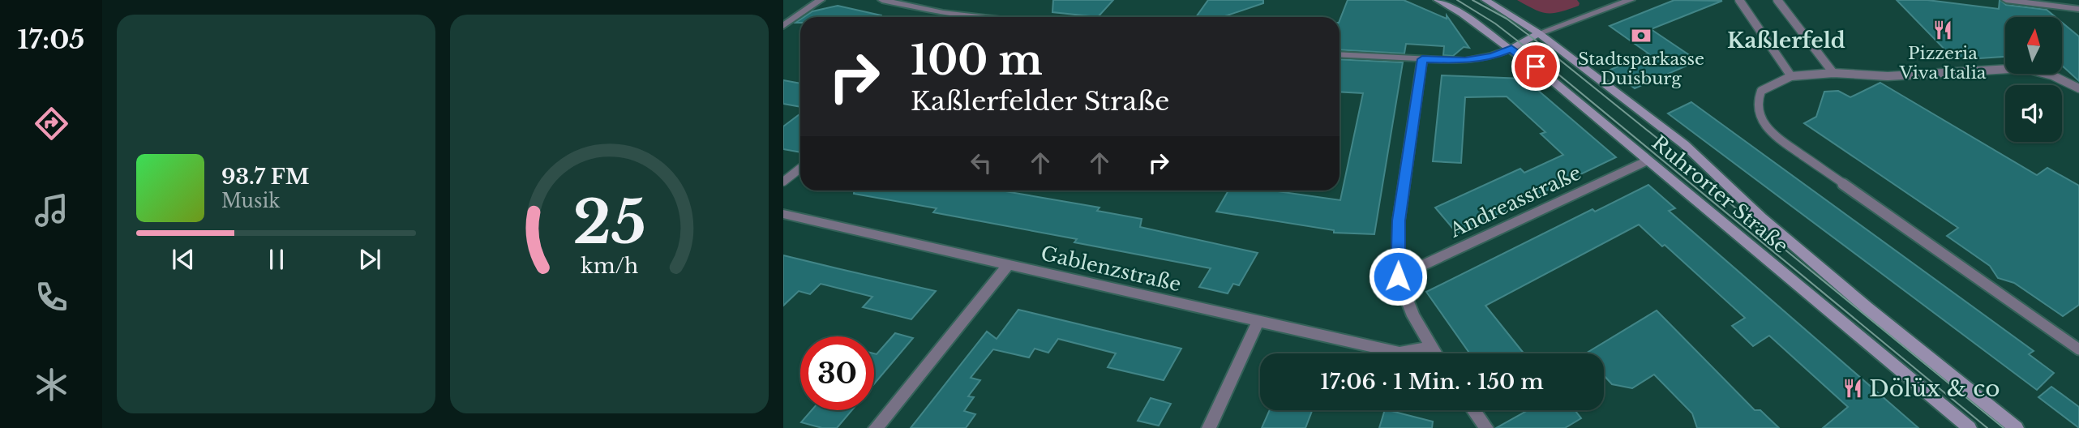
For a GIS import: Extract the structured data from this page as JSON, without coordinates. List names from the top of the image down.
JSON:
{
  "streets": {
    "main road": ["Ruhrorter Straße"],
    "street": ["Andreasstraße", "Gablenzstraße"]
  },
  "crossings": [
    ["Ruhrorter Straße", "Andreasstraße"]
  ],
  "districts": ["Kaßlerfeld"],
  "places": {
    "restaurant": ["Pizzeria Viva Italia", "Dölüx & co"],
    "bank": ["Stadtsparkasse Duisburg"]
  },
  "north": "top",
  "page": {
    "tabs": "17:05",
    "turn": ["100 m", "Kaßlerfelder Straße"],
    "song": ["93.7 FM", "Musik"],
    "limit": "30",
    "trip": "17:06 · 1 Min. · 150 m",
    "gauge": ["25", "km/h"]
  }
}
